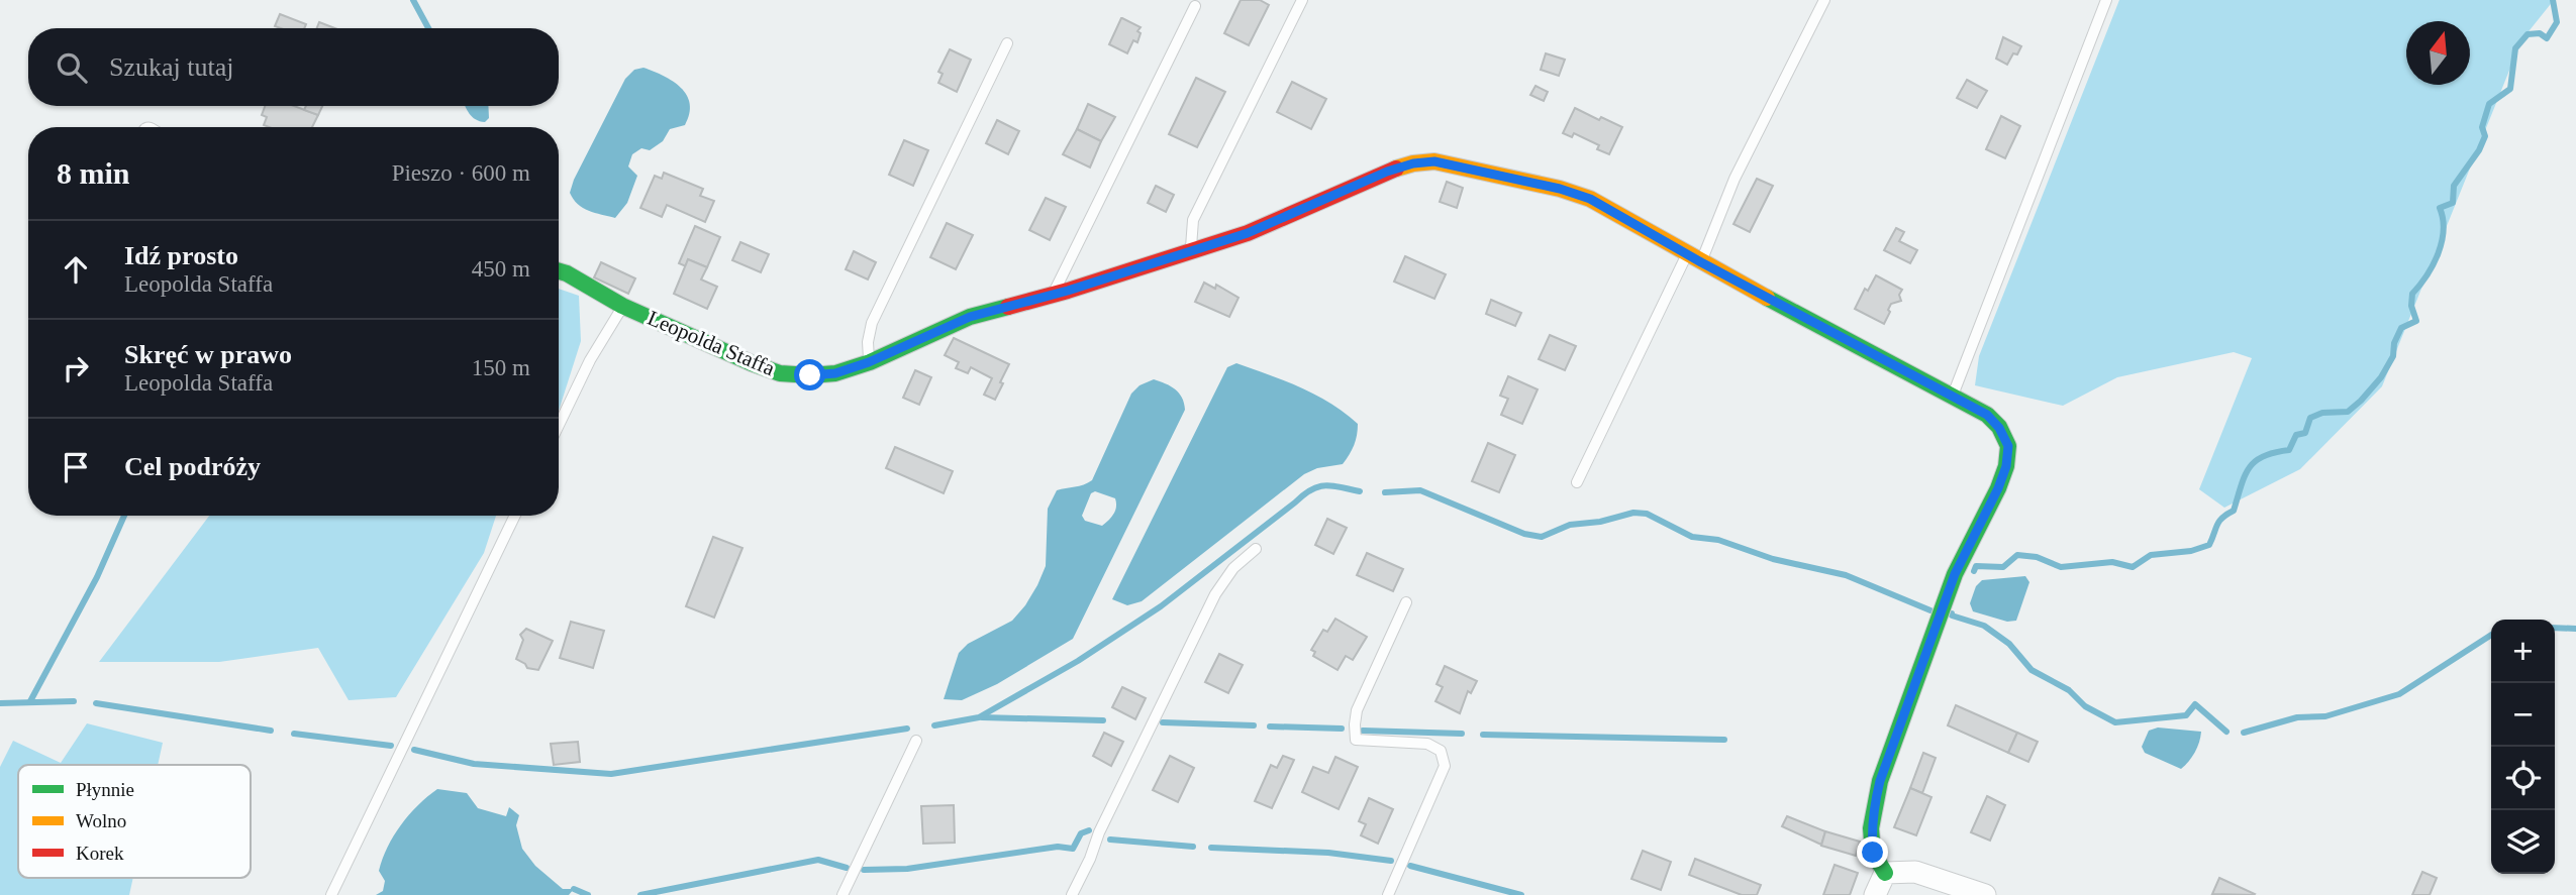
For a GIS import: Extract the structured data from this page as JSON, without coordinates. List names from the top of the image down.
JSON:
{
  "streets": {
    "street": ["Leopolda Staffa"]
  },
  "legend": ["Płynnie", "Wolno", "Korek"],
  "north": "top",
  "page": {
    "search": "Szukaj tutaj",
    "heading": ["8 min", "Pieszo · 600 m"],
    "list": [
      ["Idź prosto", "Leopolda Staffa", "450 m"],
      ["Skręć w prawo", "Leopolda Staffa", "150 m"],
      "Cel podróży"
    ],
    "map_buttons": ["+", "−"]
  }
}
